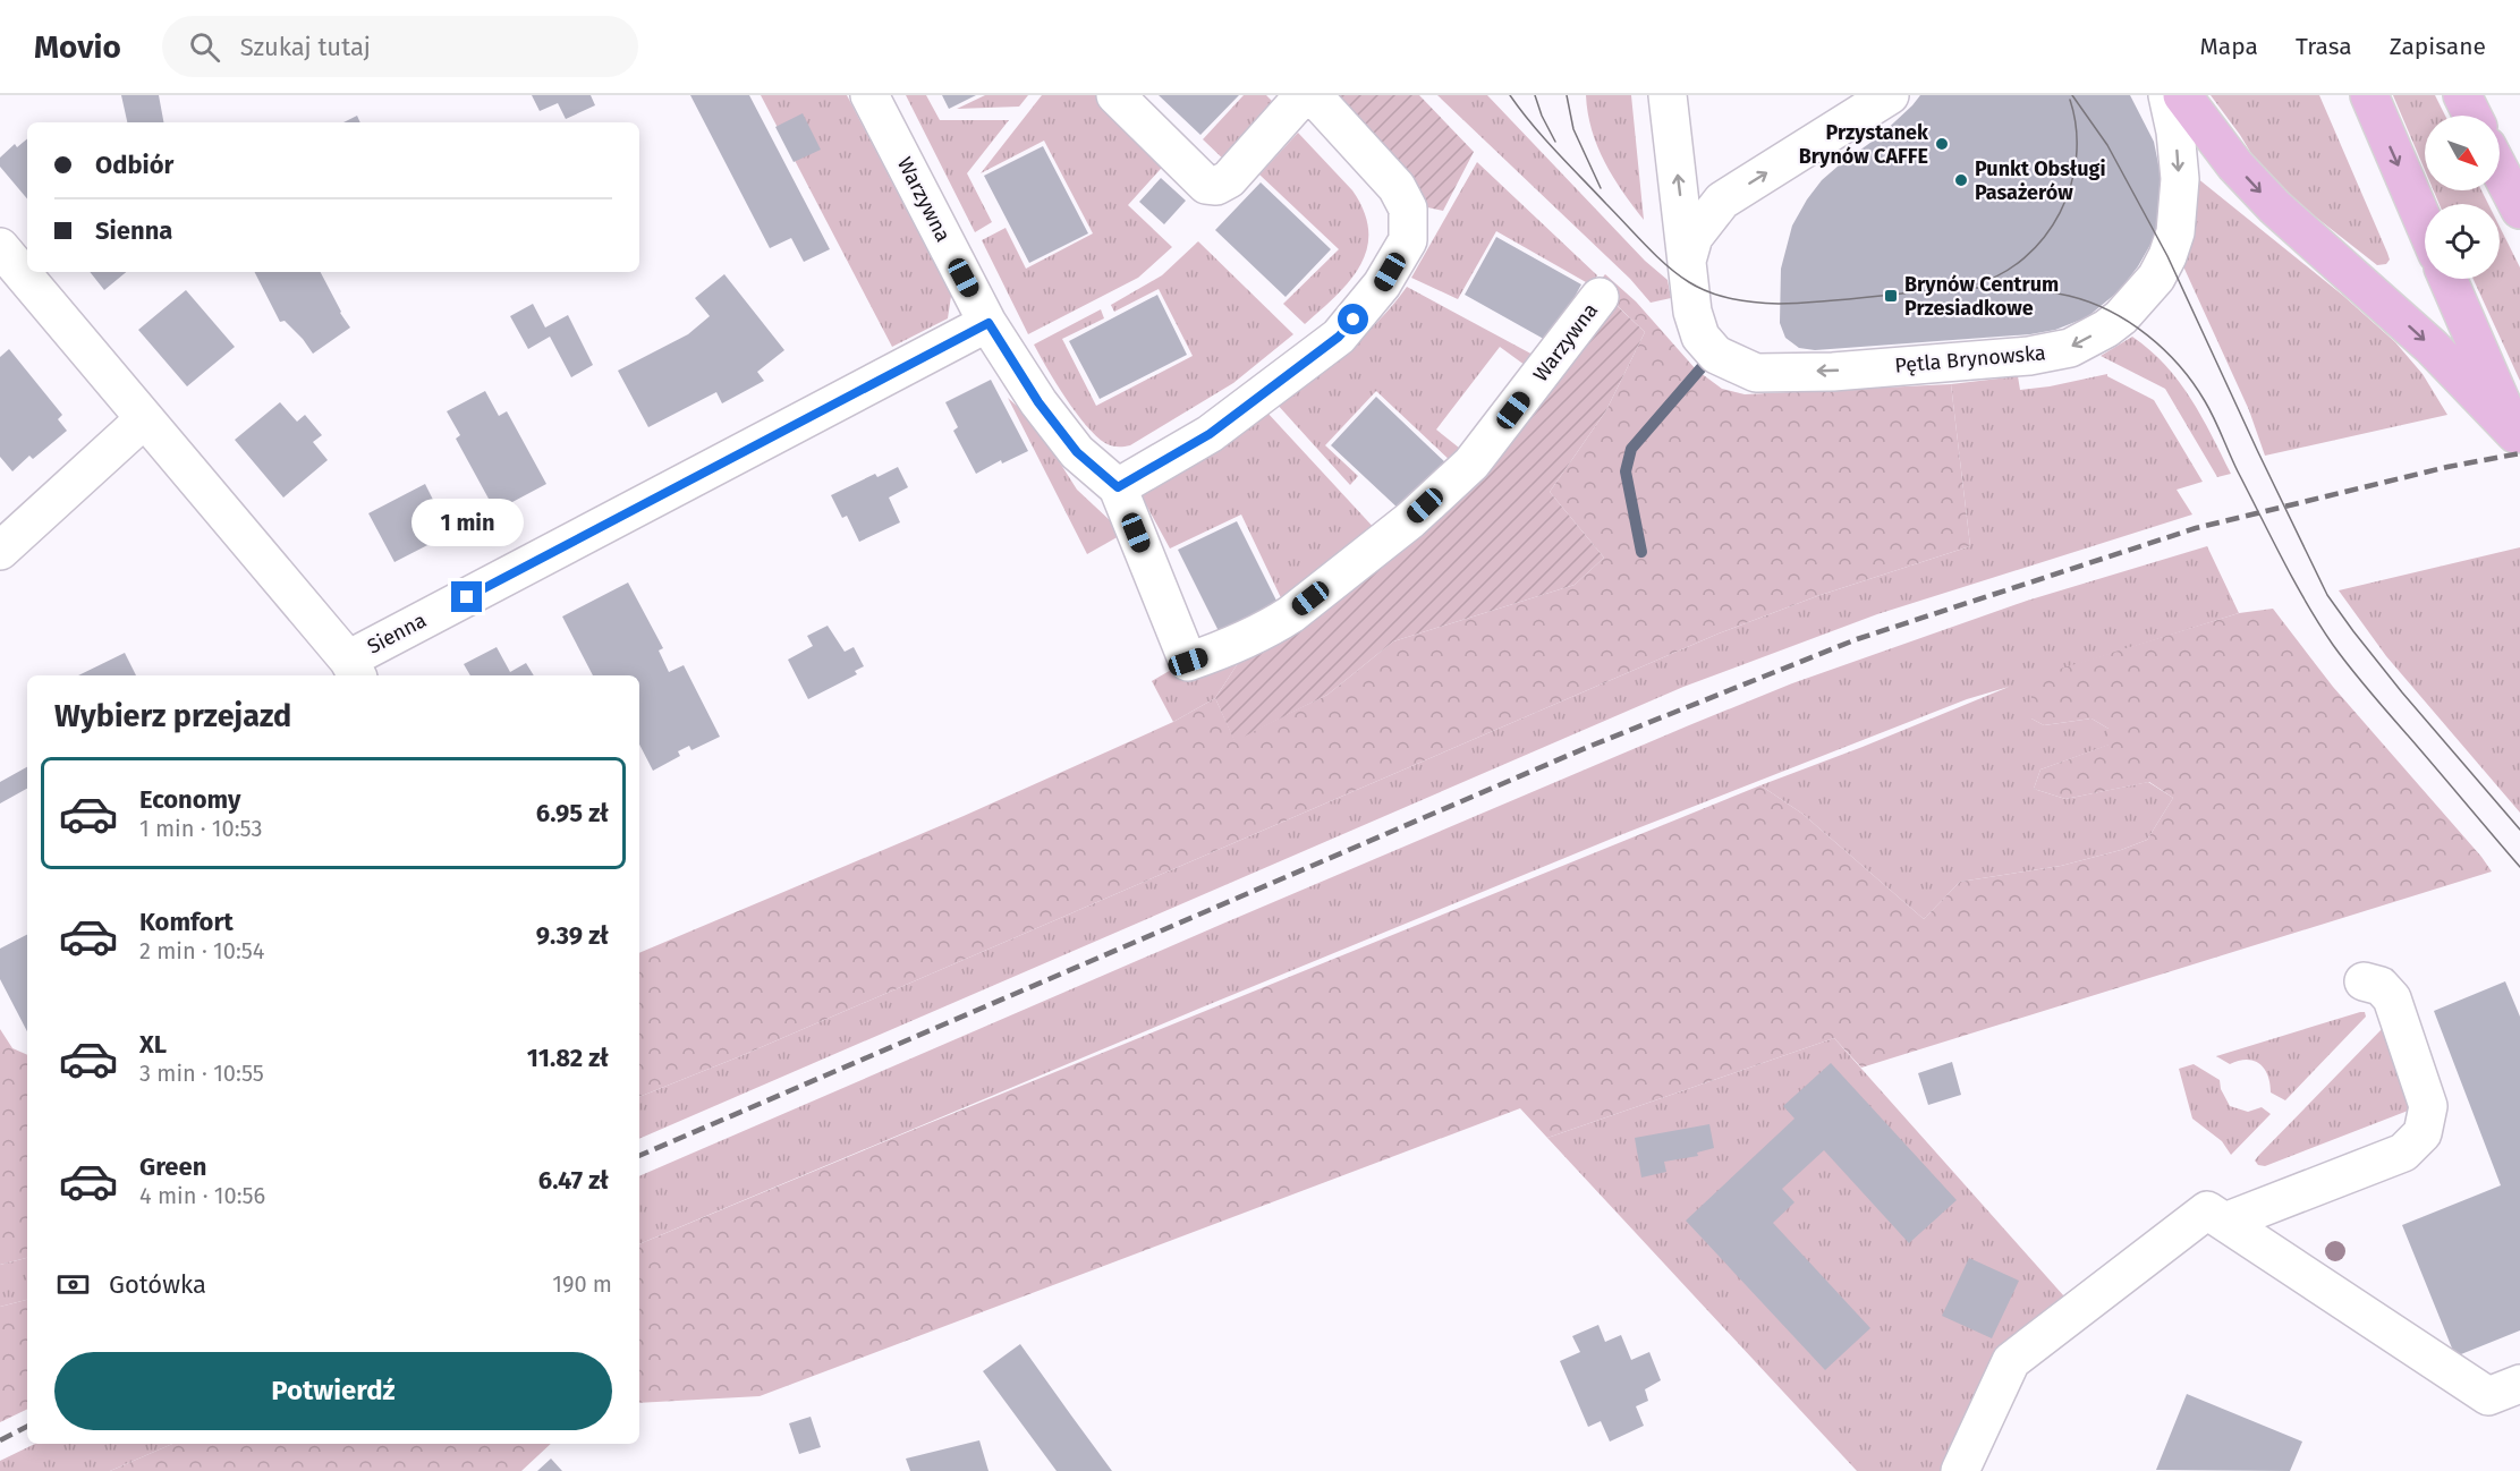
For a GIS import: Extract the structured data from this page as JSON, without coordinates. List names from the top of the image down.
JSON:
{
  "streets": {
    "street": ["Warzywna", "Pętla Brynowska", "Sienna"]
  },
  "crossings": [
    ["Warzywna", "Sienna"]
  ],
  "places": {
    "other": ["Przystanek Brynów CAFFE", "Punkt Obsługi Pasażerów"],
    "transit": ["Brynów Centrum Przesiadkowe"]
  },
  "north": "bottom right",
  "page": {
    "header": "Movio",
    "search": "Szukaj tutaj",
    "nav": ["Mapa", "Trasa", "Zapisane"],
    "banner": ["Odbiór", "Sienna"],
    "bubble": "1 min",
    "heading": "Wybierz przejazd",
    "list": [
      {
        "name": "Economy",
        "note": "1 min · 10:53",
        "value": "6.95 zł"
      },
      {
        "name": "Komfort",
        "note": "2 min · 10:54",
        "value": "9.39 zł"
      },
      {
        "name": "XL",
        "note": "3 min · 10:55",
        "value": "11.82 zł"
      },
      {
        "name": "Green",
        "note": "4 min · 10:56",
        "value": "6.47 zł"
      }
    ],
    "pay": ["Gotówka", "190 m"],
    "buttons": "Potwierdź"
  }
}
